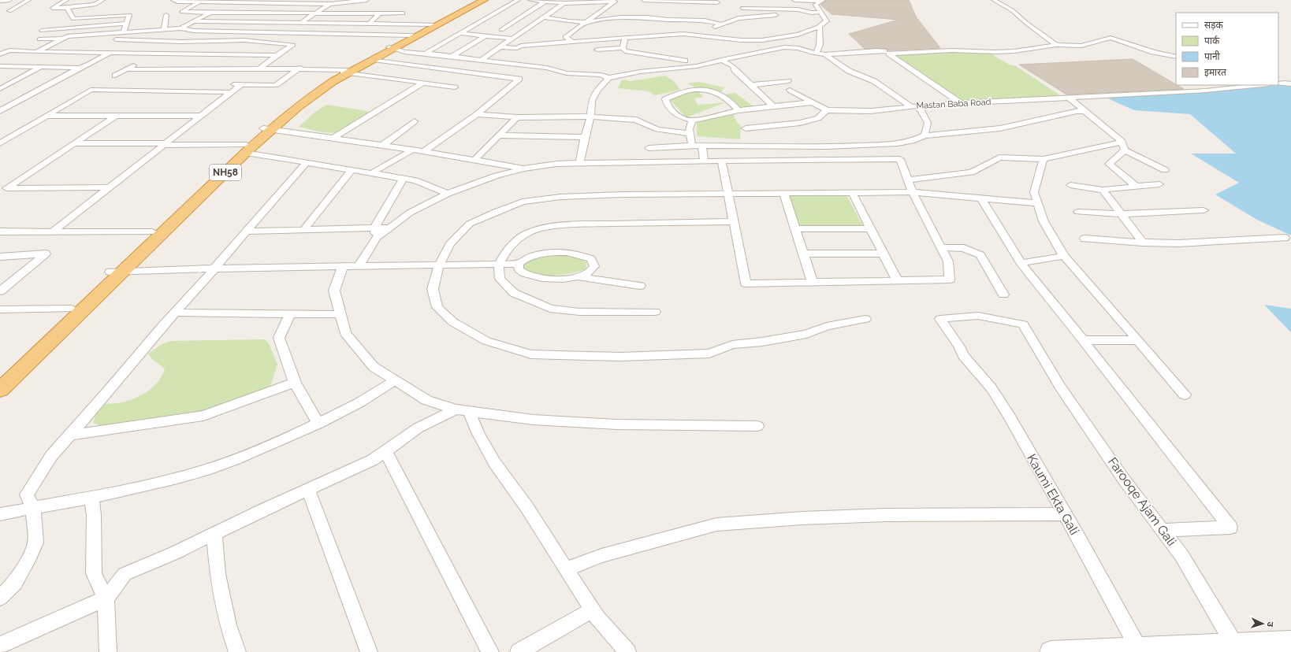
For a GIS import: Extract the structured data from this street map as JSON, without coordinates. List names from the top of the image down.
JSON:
{
  "streets": {
    "highway": ["NH58"],
    "street": ["Mastan Baba Road", "Kaumi Ekta Gali", "Farooqe Ajam Gali"]
  },
  "crossings": [
    ["Kaumi Ekta Gali", "Farooqe Ajam Gali"]
  ],
  "legend": [
    "सड़क",
    "पार्क",
    "पानी",
    "इमारत"
  ],
  "north": "right"
}
